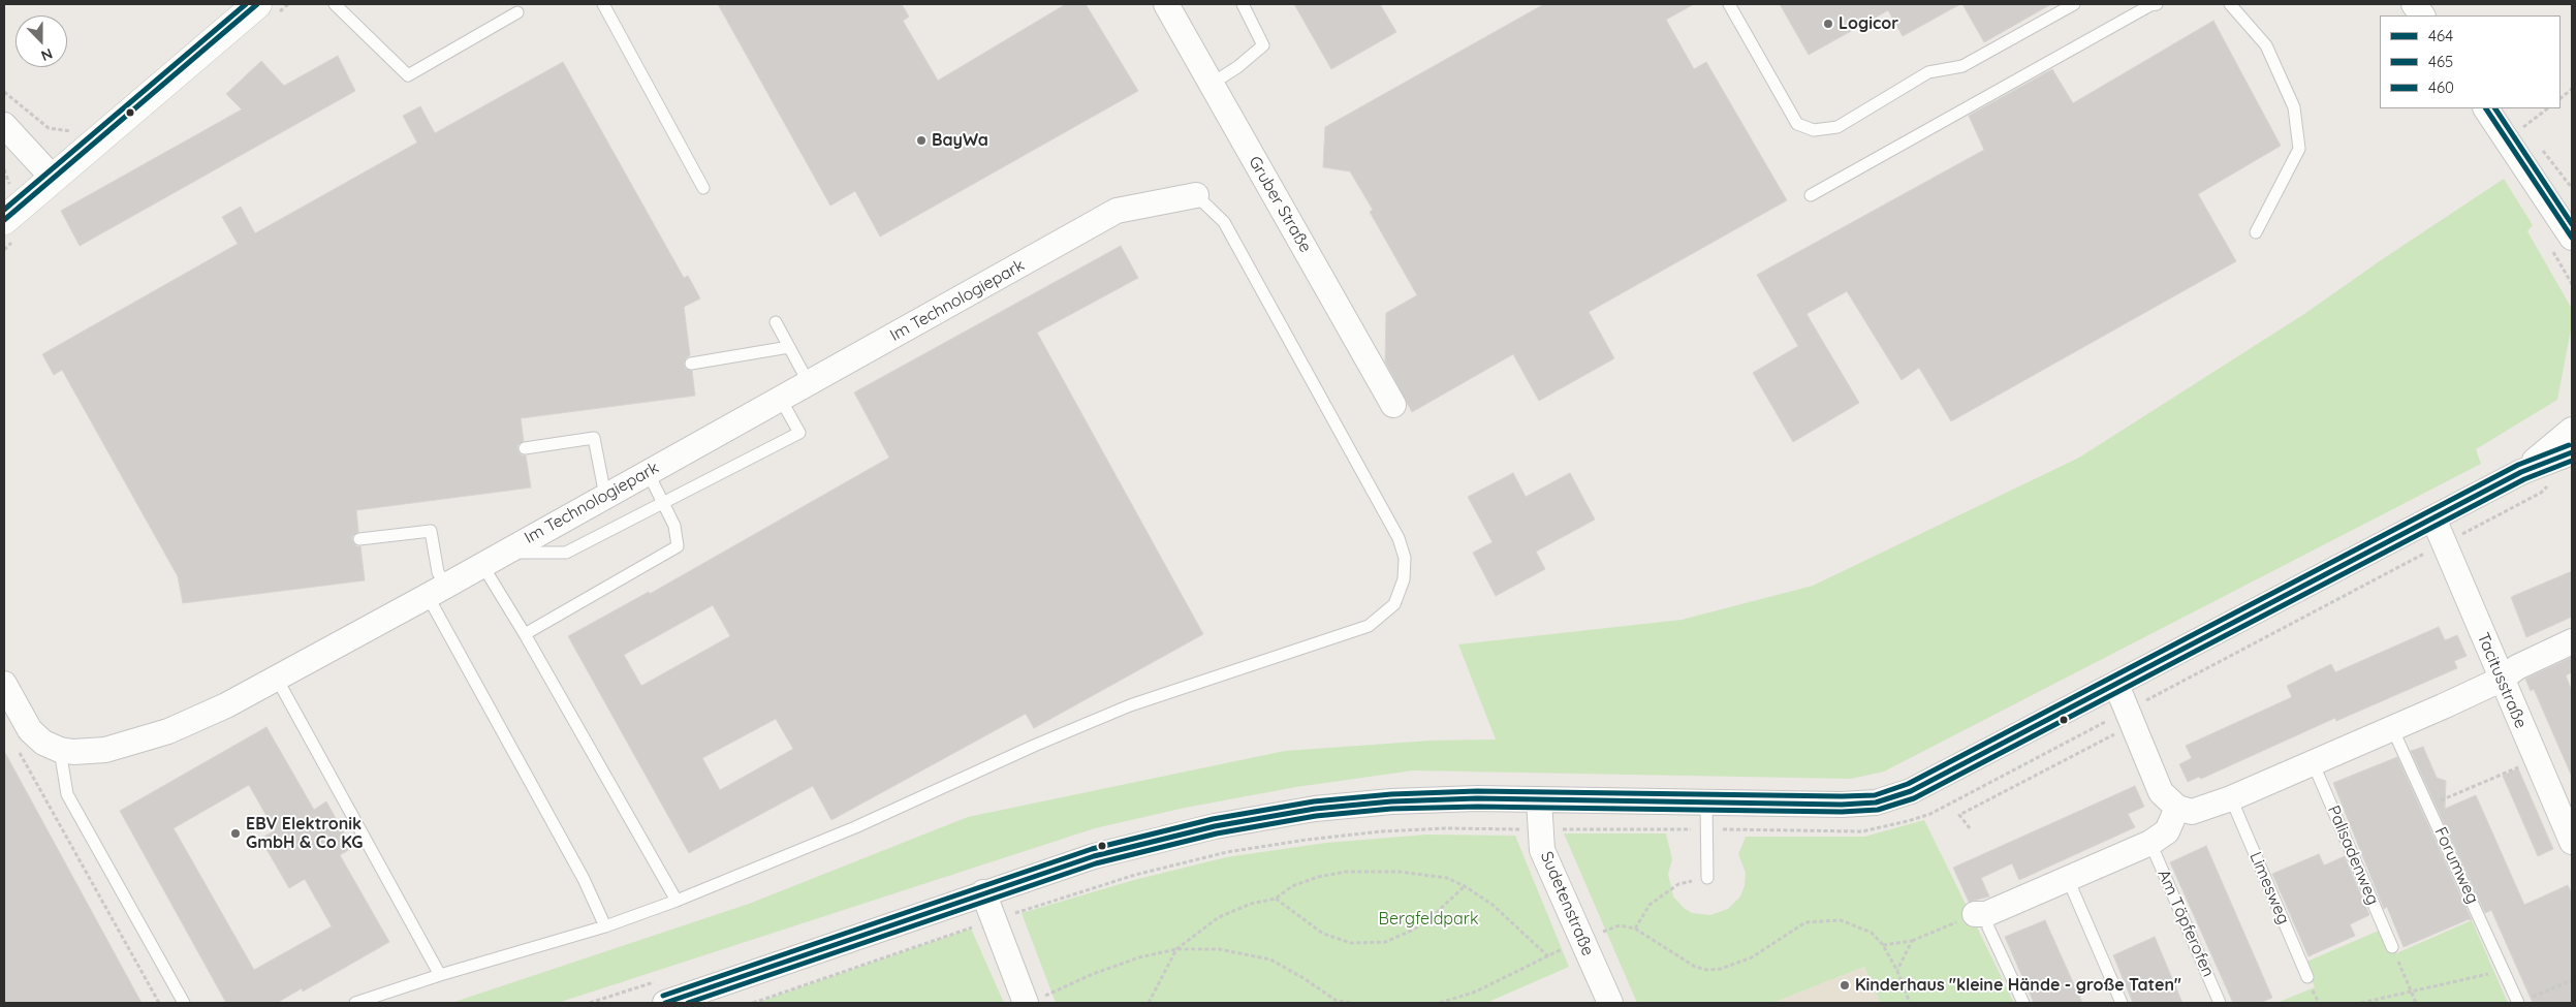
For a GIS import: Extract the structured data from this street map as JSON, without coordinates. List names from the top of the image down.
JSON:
{
  "streets": {
    "street": [
      "Gruber Straße",
      "Im Technologiepark",
      "Tacitusstraße",
      "Sudetenstraße"
    ],
    "lane": [
      "Palisadenweg",
      "Forumweg",
      "Limesweg",
      "Am Töpferofen"
    ]
  },
  "parks": ["Bergfeldpark"],
  "places": [
    "Logicor",
    "BayWa",
    "EBV Elektronik GmbH & Co KG",
    "Kinderhaus \"kleine Hände - große Taten\""
  ],
  "lines": ["transit line 464", "transit line 460", "transit line 465"],
  "legend": ["464", "465", "460"],
  "north": "bottom"
}
